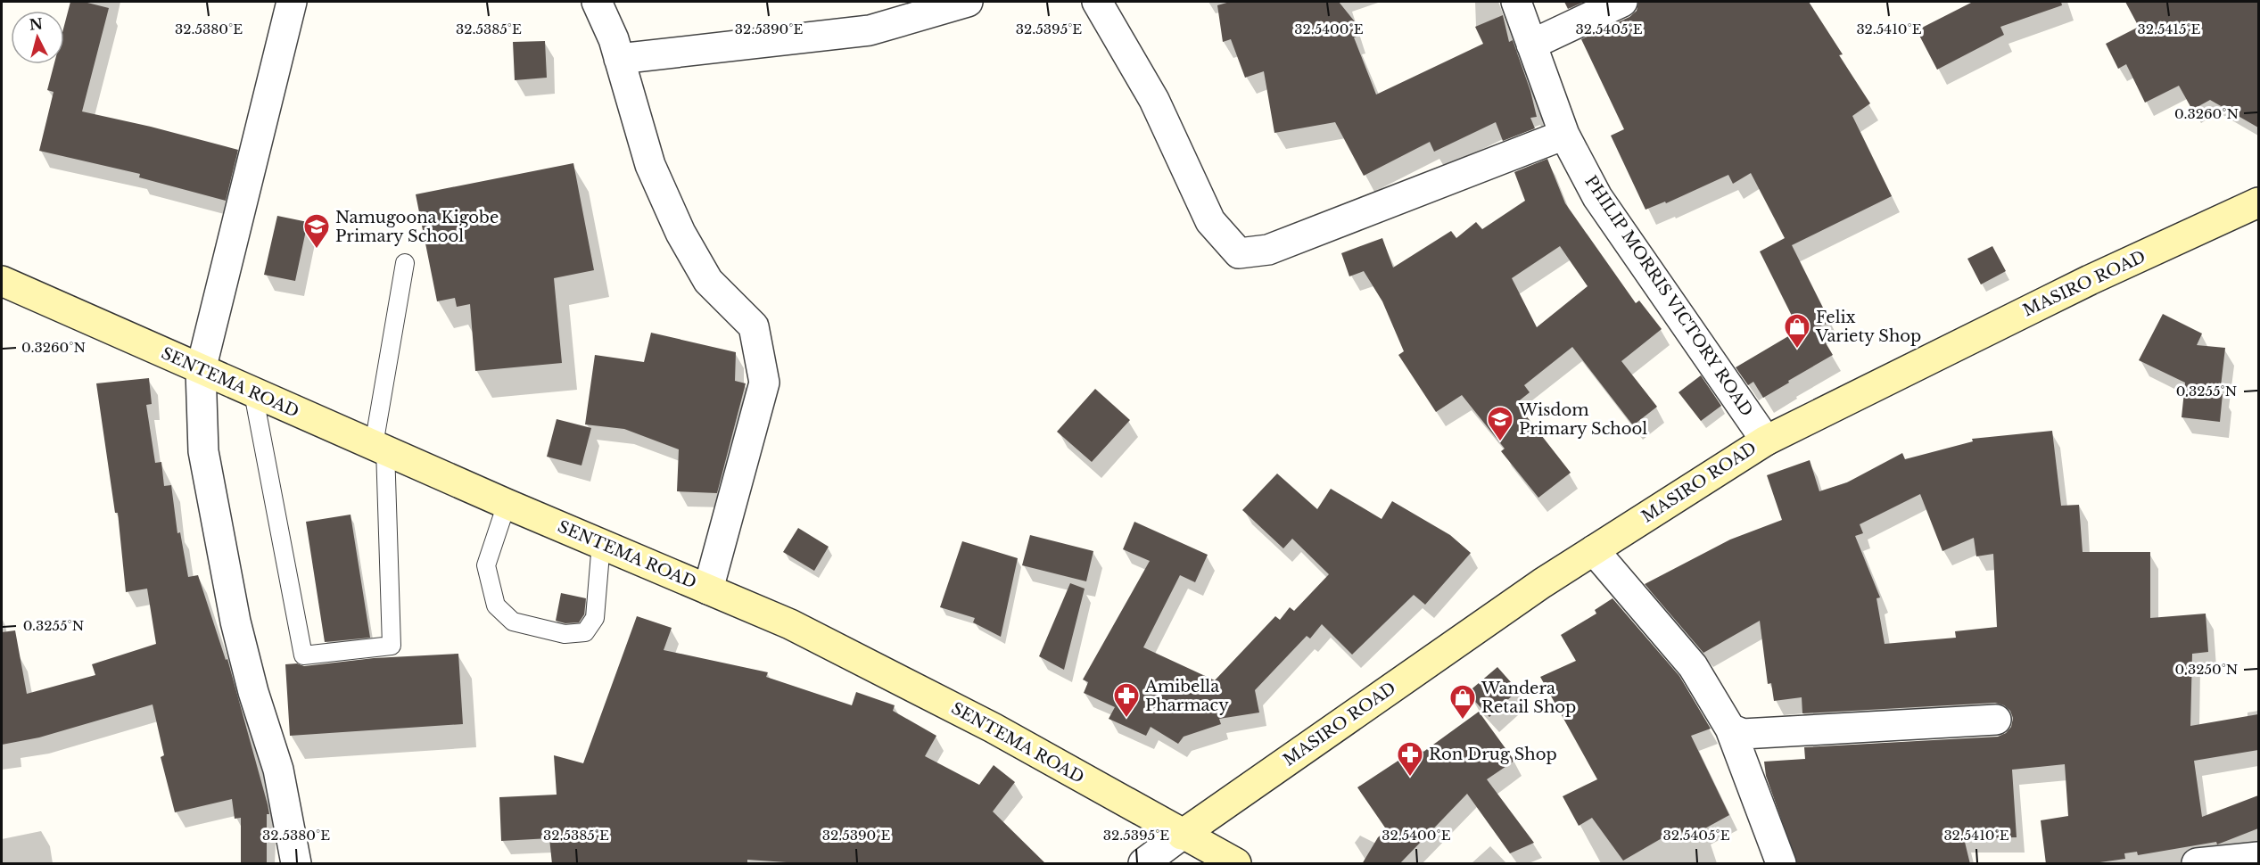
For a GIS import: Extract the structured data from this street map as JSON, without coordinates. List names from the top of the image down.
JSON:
{
  "streets": {
    "main road": ["MASIRO ROAD", "SENTEMA ROAD"],
    "street": ["PHILIP MORRIS VICTORY ROAD"]
  },
  "crossings": [
    ["MASIRO ROAD", "PHILIP MORRIS VICTORY ROAD"],
    ["MASIRO ROAD", "SENTEMA ROAD"]
  ],
  "places": {
    "school or university": ["Namugoona Kigobe Primary School", "Wisdom Primary School"],
    "shop": ["Felix Variety Shop", "Wandera Retail Shop"],
    "pharmacy": ["Amibella Pharmacy", "Ron Drug Shop"]
  },
  "north": "top",
  "coordinates": [
    "32.5380°E",
    "32.5385°E",
    "32.5390°E",
    "32.5395°E",
    "32.5400°E",
    "32.5405°E",
    "32.5410°E",
    "32.5415°E",
    "0.3260°N",
    "0.3255°N",
    "0.3250°N"
  ]
}
